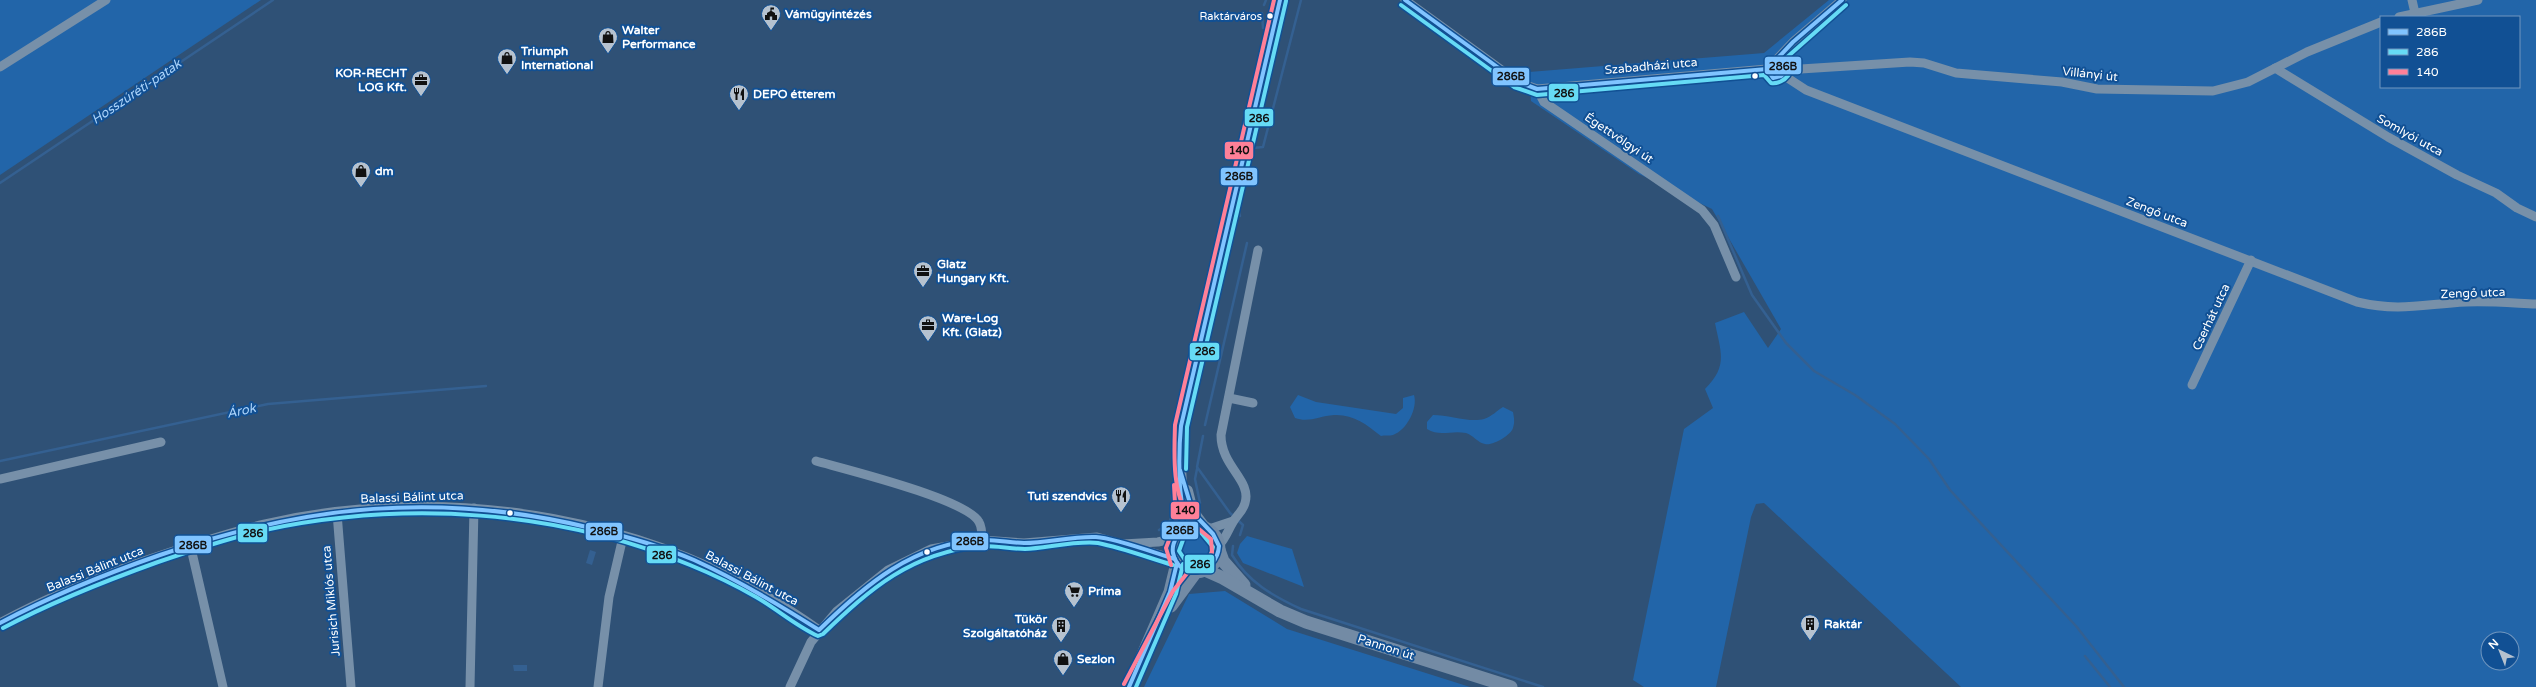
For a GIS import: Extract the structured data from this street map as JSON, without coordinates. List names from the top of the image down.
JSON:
{
  "streets": {
    "main road": ["Pannon út"],
    "street": [
      "Szabadházi utca",
      "Villányi út",
      "Somlyói utca",
      "Égettvölgyi út",
      "Zengő utca",
      "Cserhát utca",
      "Balassi Bálint utca",
      "Jurisich Miklós utca"
    ]
  },
  "crossings": [
    ["Szabadházi utca", "Villányi út"],
    ["Szabadházi utca", "Égettvölgyi út"],
    ["Szabadházi utca", "Zengő utca"],
    ["Villányi út", "Somlyói utca"],
    ["Villányi út", "Zengő utca"],
    ["Zengő utca", "Cserhát utca"],
    ["Balassi Bálint utca", "Jurisich Miklós utca"]
  ],
  "water": ["Hosszúréti-patak", "Árok"],
  "places": {
    "other": ["Raktárváros"],
    "public building": ["Vámügyintézés"],
    "shop": [
      "Walter Performance",
      "Triumph International",
      "dm",
      "Sezlon"
    ],
    "office": ["KOR-RECHT LOG Kft.", "Glatz Hungary Kft.", "Ware-Log Kft. (Glatz)"],
    "restaurant": ["DEPO étterem", "Tuti szendvics"],
    "supermarket": ["Príma"],
    "building": ["Raktár", "Tükör Szolgáltatóház"]
  },
  "lines": ["transit line 286B", "transit line 140", "transit line 286"],
  "legend": ["286B", "286", "140"],
  "north": "top left"
}
